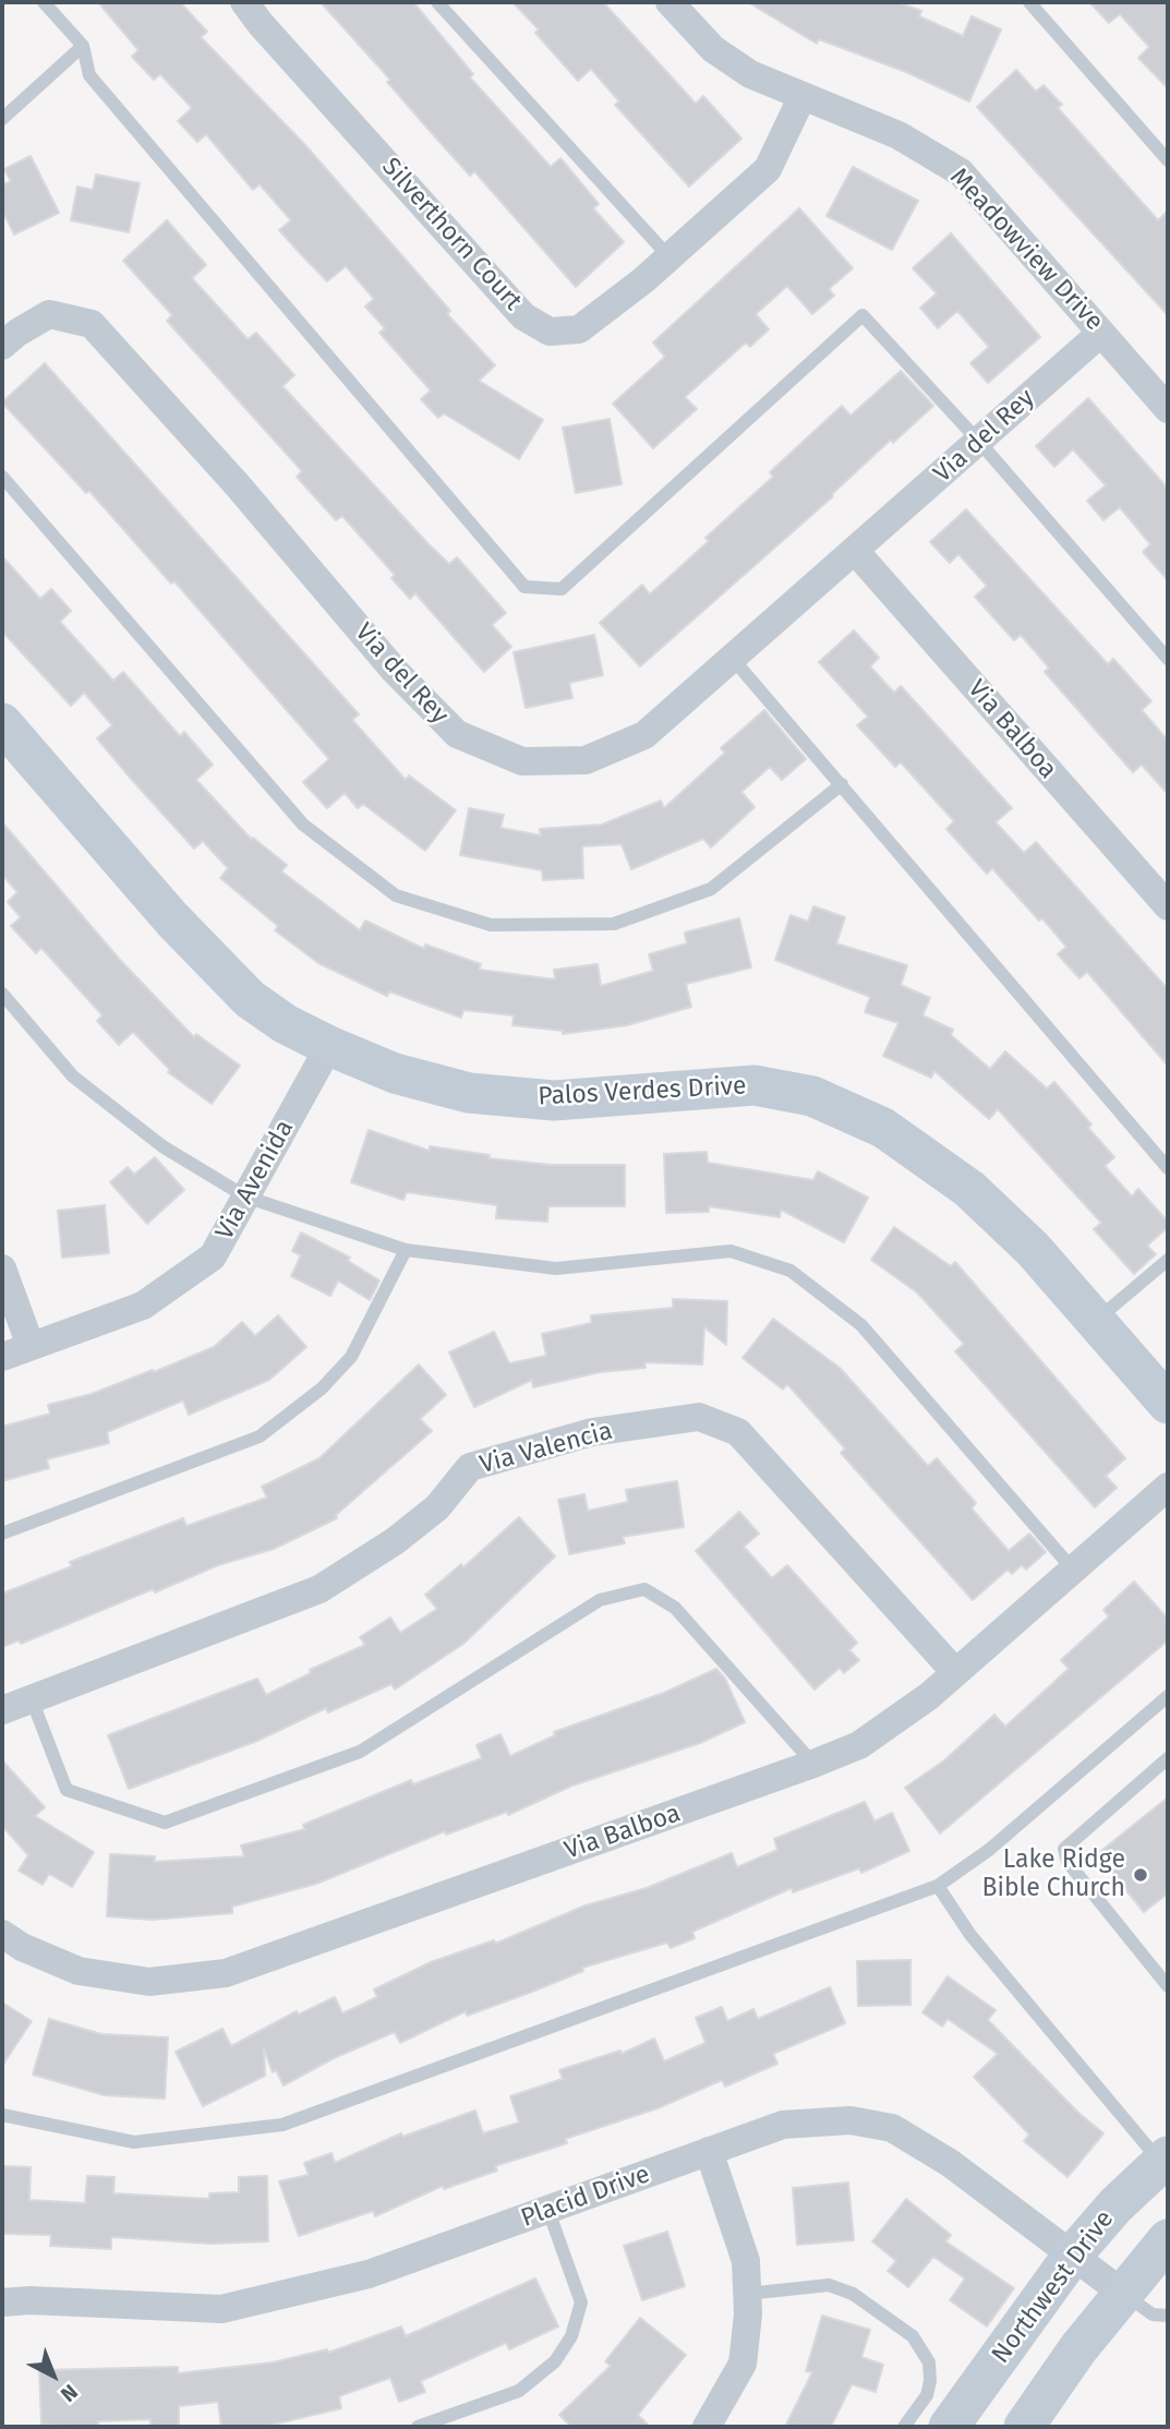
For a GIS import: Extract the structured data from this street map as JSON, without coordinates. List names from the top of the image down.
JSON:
{
  "streets": {
    "street": [
      "Silverthorn Court",
      "Meadowview Drive",
      "Via del Rey",
      "Via Balboa",
      "Palos Verdes Drive",
      "Via Avenida",
      "Via Valencia",
      "Placid Drive",
      "Northwest Drive"
    ]
  },
  "crossings": [
    ["Silverthorn Court", "Meadowview Drive"],
    ["Meadowview Drive", "Via del Rey"],
    ["Via del Rey", "Via Balboa"],
    ["Via Balboa", "Via Valencia"],
    ["Palos Verdes Drive", "Via Avenida"],
    ["Placid Drive", "Northwest Drive"]
  ],
  "places": ["Lake Ridge Bible Church"],
  "north": "bottom right"
}
